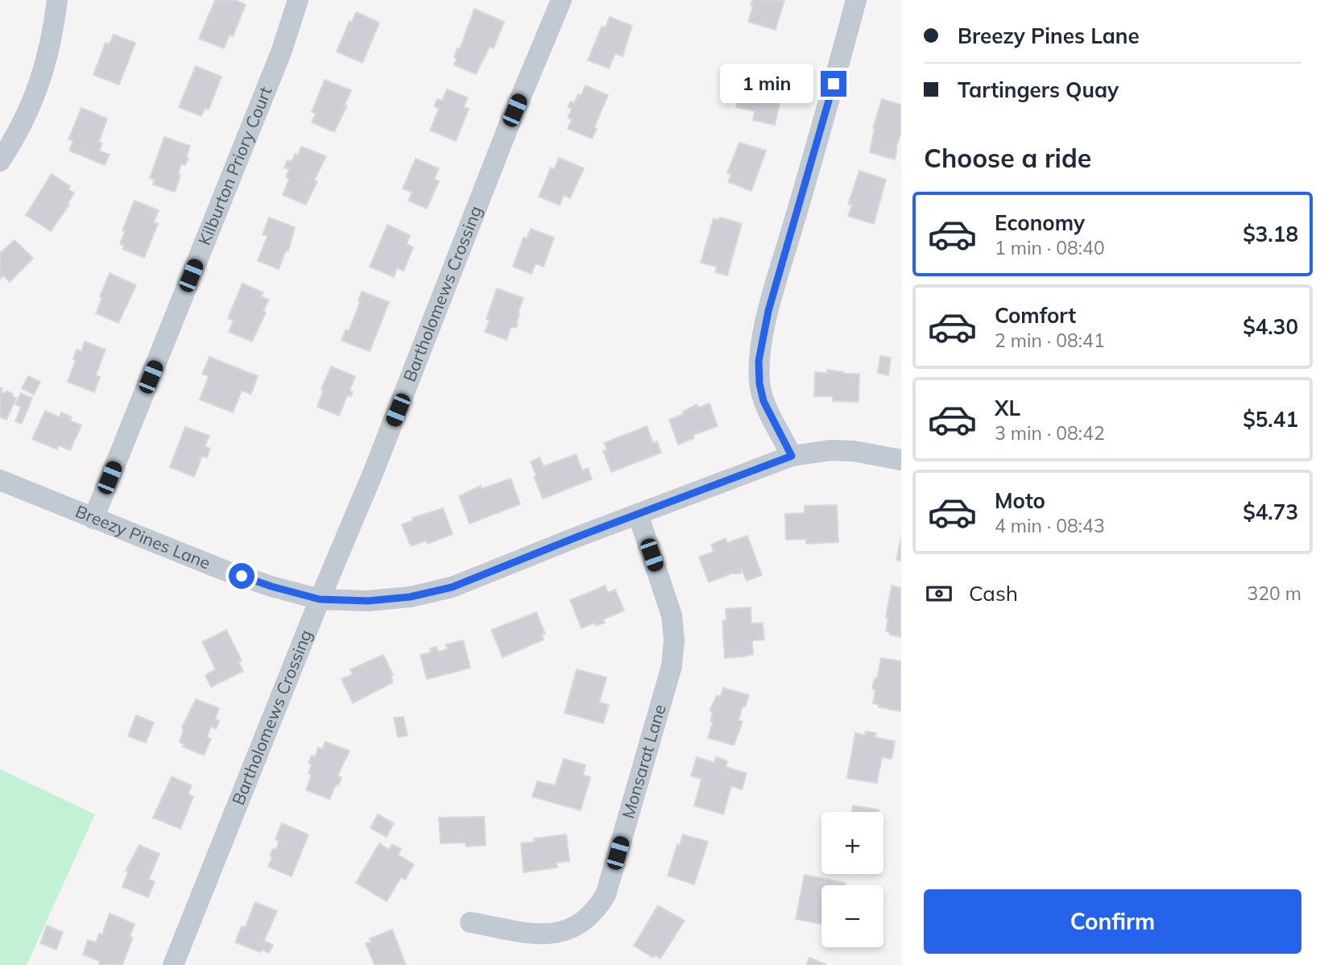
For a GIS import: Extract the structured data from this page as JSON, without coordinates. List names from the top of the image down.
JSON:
{
  "streets": {
    "street": [
      "Kilburton Priory Court",
      "Bartholomews Crossing",
      "Breezy Pines Lane",
      "Monsarat Lane"
    ]
  },
  "crossings": [
    ["Kilburton Priory Court", "Breezy Pines Lane"],
    ["Bartholomews Crossing", "Breezy Pines Lane"],
    ["Breezy Pines Lane", "Monsarat Lane"]
  ],
  "page": {
    "banner": ["Breezy Pines Lane", "Tartingers Quay"],
    "bubble": "1 min",
    "heading": "Choose a ride",
    "list": [
      {
        "name": "Economy",
        "note": "1 min · 08:40",
        "value": "$3.18"
      },
      {
        "name": "Comfort",
        "note": "2 min · 08:41",
        "value": "$4.30"
      },
      {
        "name": "XL",
        "note": "3 min · 08:42",
        "value": "$5.41"
      },
      {
        "name": "Moto",
        "note": "4 min · 08:43",
        "value": "$4.73"
      }
    ],
    "pay": ["Cash", "320 m"],
    "map_buttons": ["+", "−"],
    "buttons": "Confirm"
  }
}
